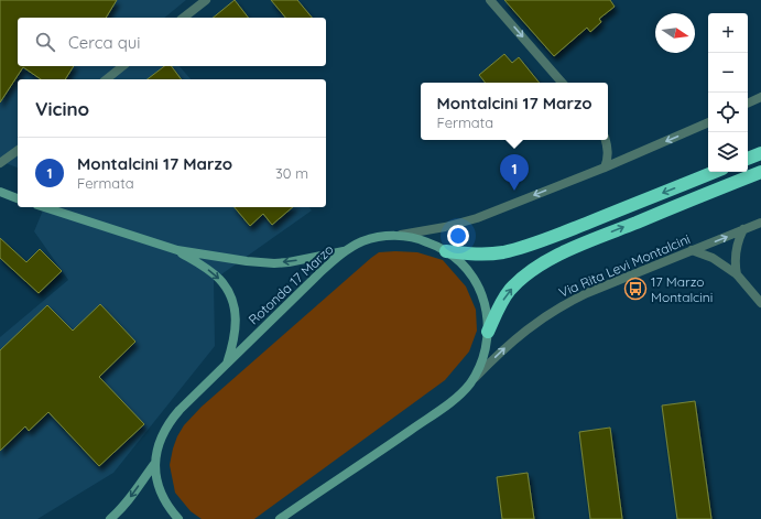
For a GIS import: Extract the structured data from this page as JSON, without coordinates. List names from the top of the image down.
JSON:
{
  "streets": {
    "main road": ["Rotonda 17 Marzo"],
    "street": ["Via Rita Levi Montalcini"]
  },
  "crossings": [
    ["Via Rita Levi Montalcini", "Rotonda 17 Marzo"]
  ],
  "one_way": ["Via Rita Levi Montalcini"],
  "places": {
    "bus stop": ["17 Marzo Montalcini"]
  },
  "north": "right",
  "page": {
    "map_buttons": ["+", "−"],
    "search": "Cerca qui",
    "heading": "Vicino",
    "popup": ["Montalcini 17 Marzo", "Fermata"],
    "list": [
      {
        "mark": "1",
        "name": "Montalcini 17 Marzo",
        "note": "Fermata",
        "value": "30 m"
      }
    ],
    "pins": "1"
  }
}
